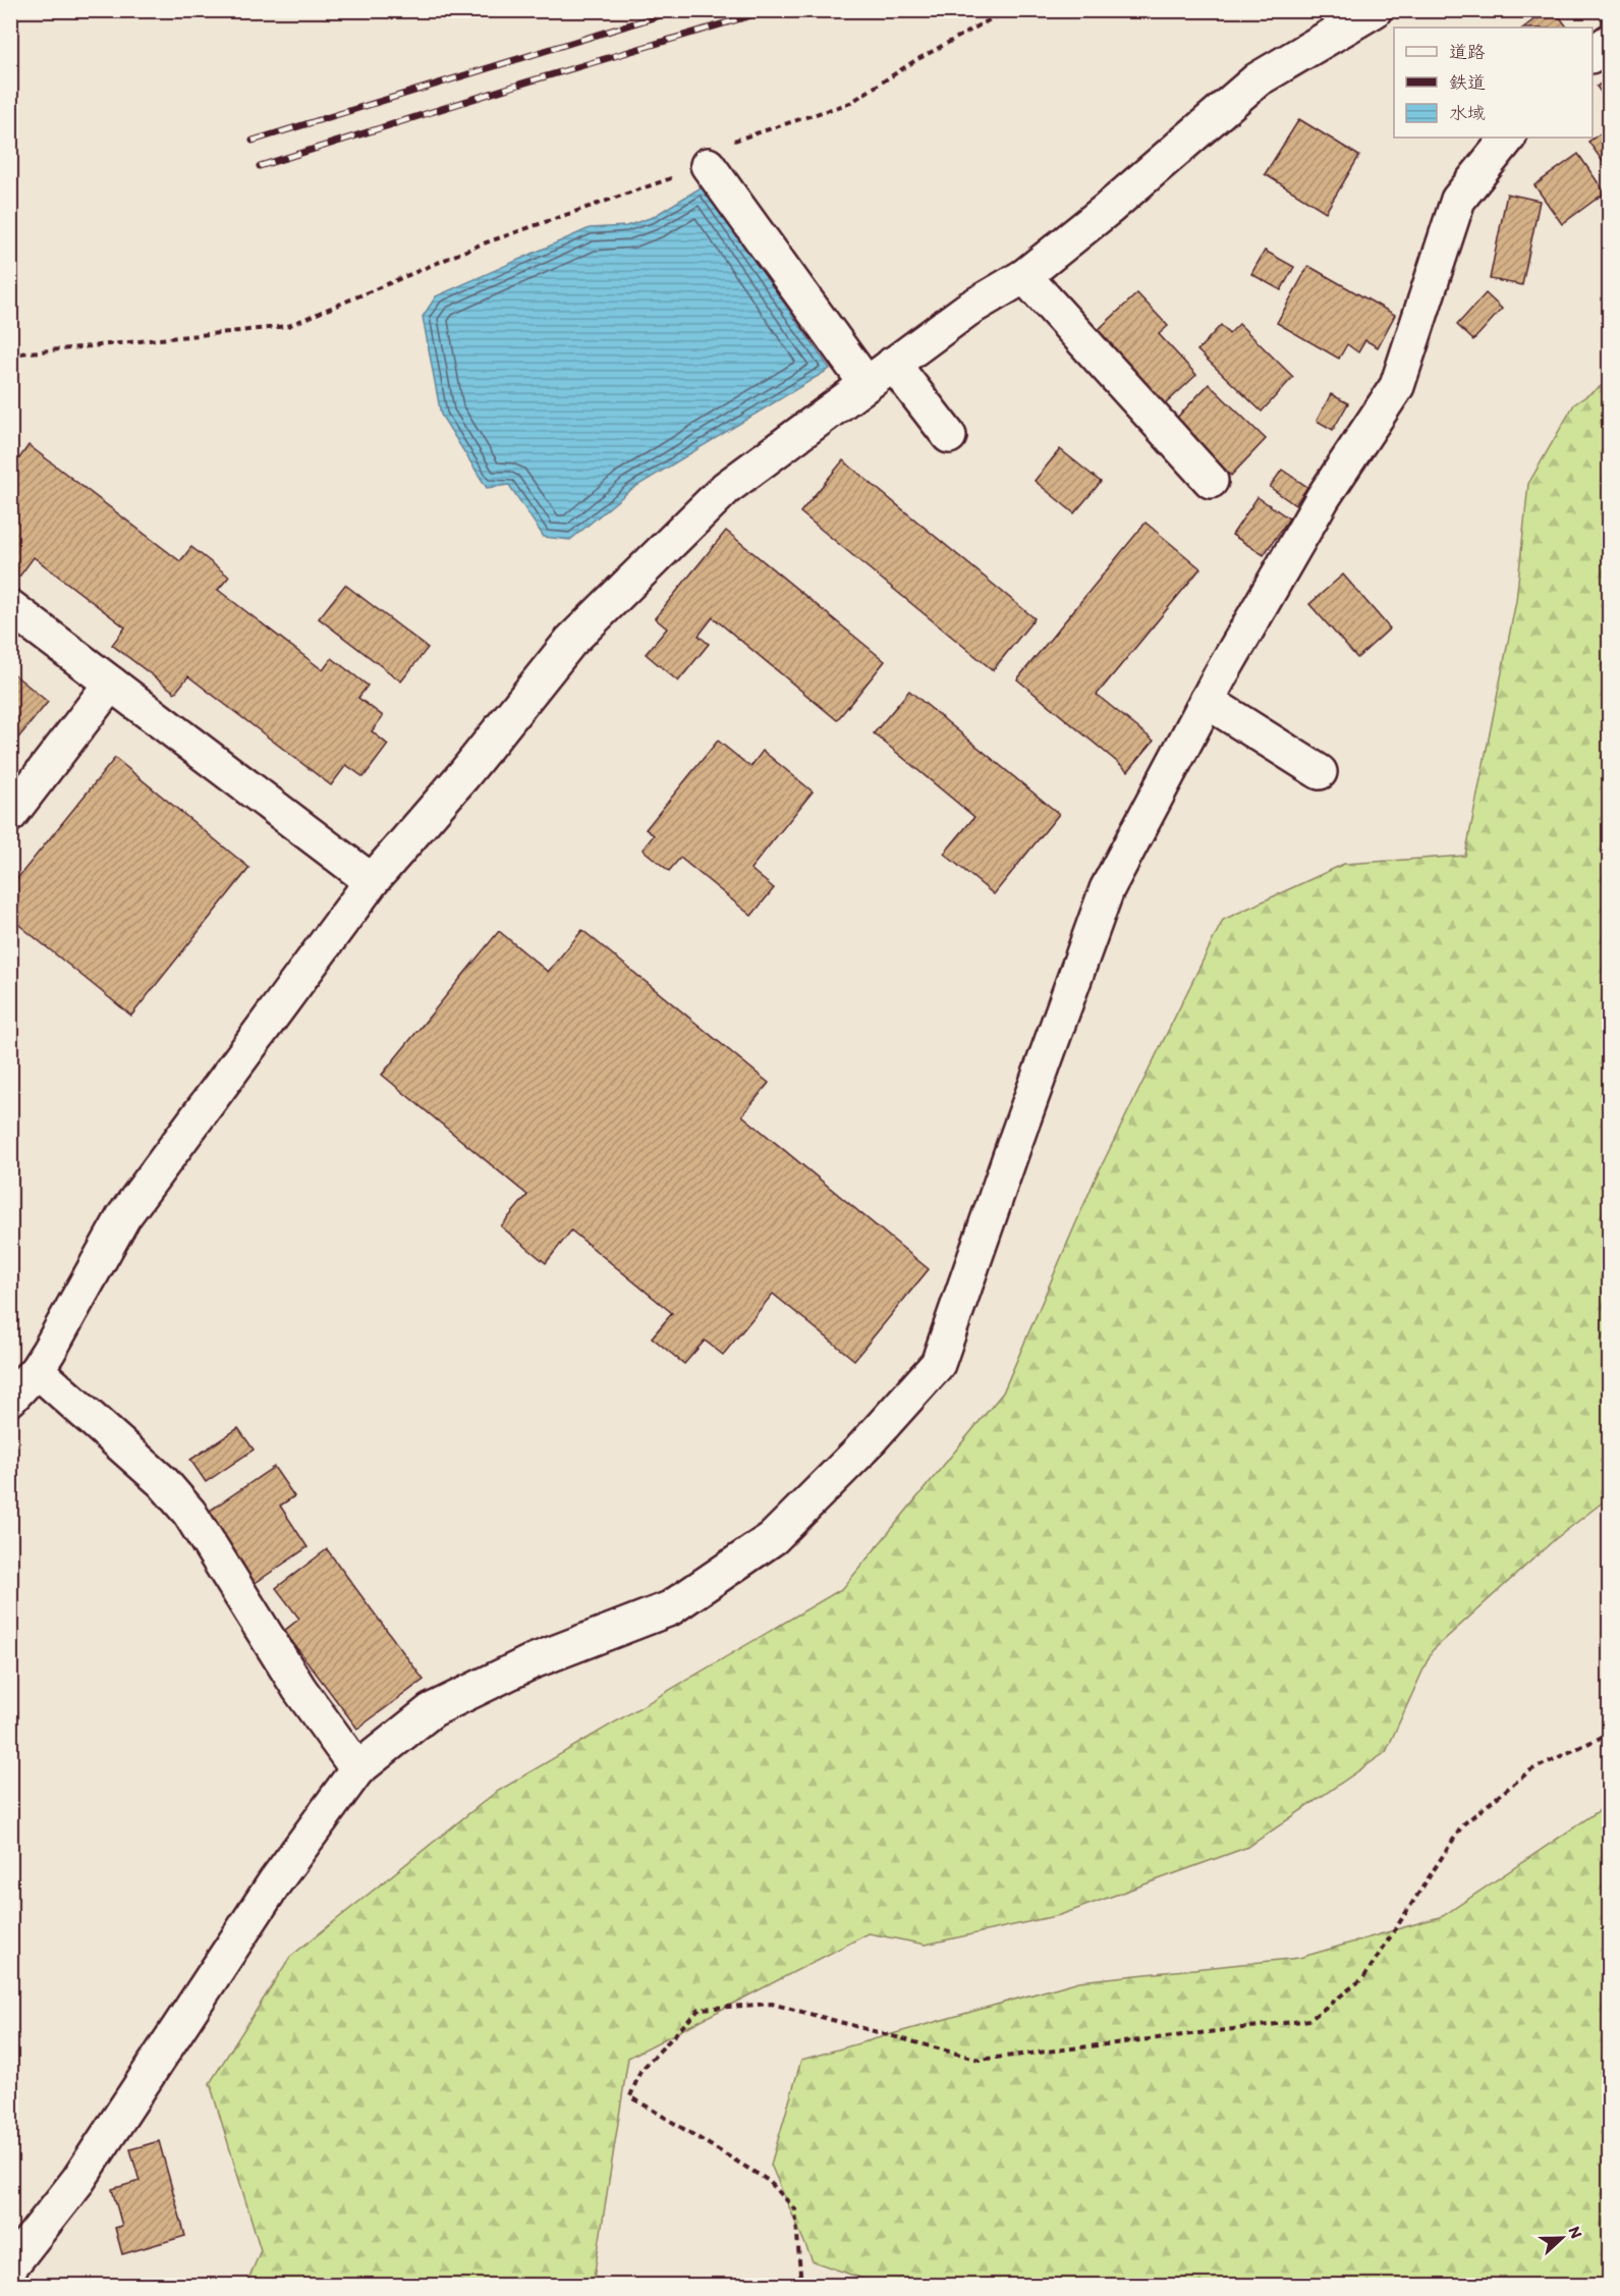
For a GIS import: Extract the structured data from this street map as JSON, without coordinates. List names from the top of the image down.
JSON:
{
  "legend": ["道路", "鉄道", "水域"],
  "north": "right"
}
